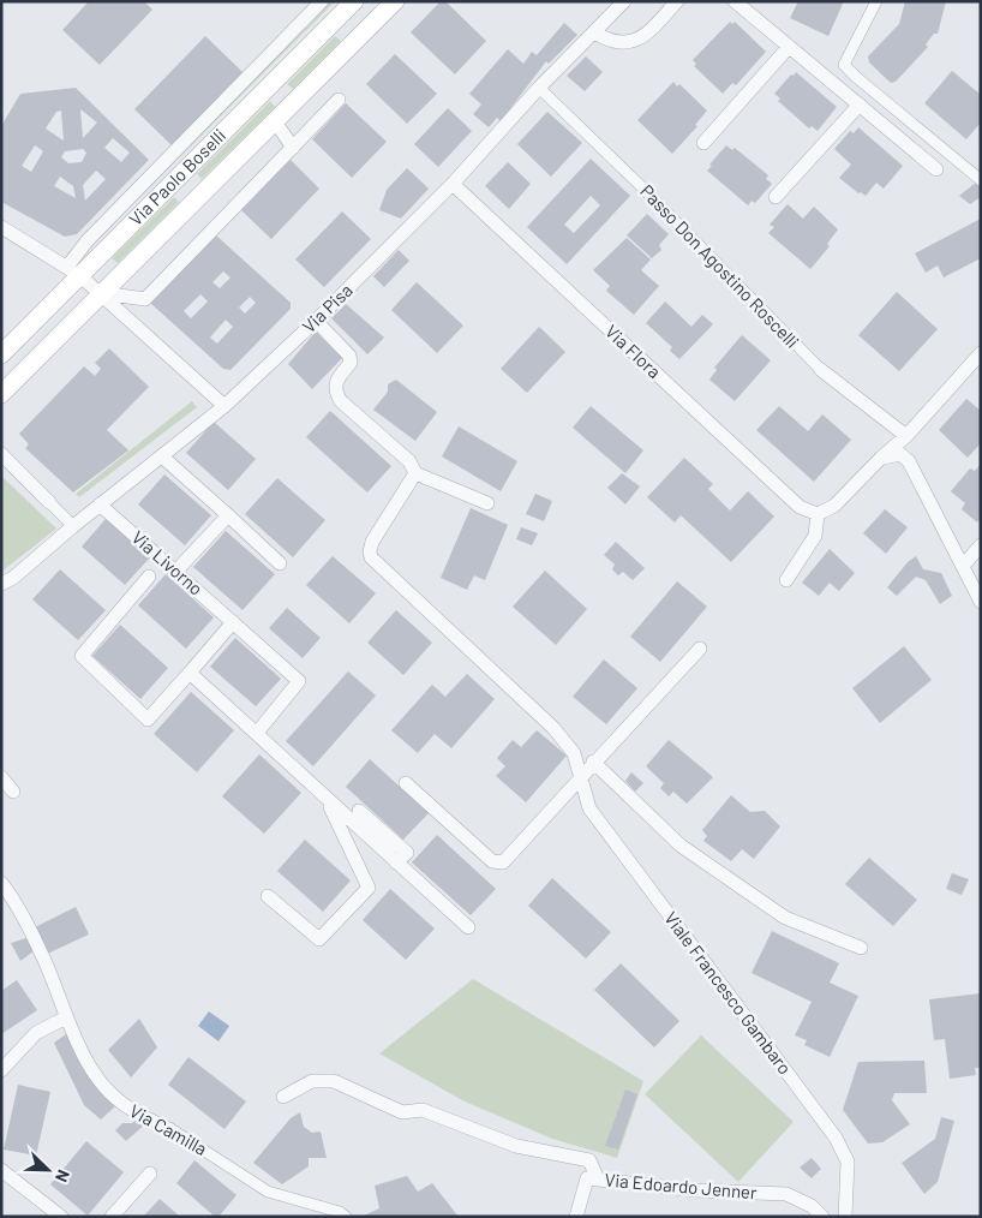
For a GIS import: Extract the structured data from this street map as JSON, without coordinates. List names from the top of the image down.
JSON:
{
  "streets": {
    "main road": ["Via Paolo Boselli"],
    "street": [
      "Passo Don Agostino Roscelli",
      "Via Pisa",
      "Via Flora",
      "Via Livorno",
      "Viale Francesco Gambaro",
      "Via Camilla",
      "Via Edoardo Jenner"
    ]
  },
  "crossings": [
    ["Passo Don Agostino Roscelli", "Via Pisa"],
    ["Via Pisa", "Via Flora"],
    ["Via Pisa", "Via Livorno"]
  ],
  "north": "bottom right"
}
